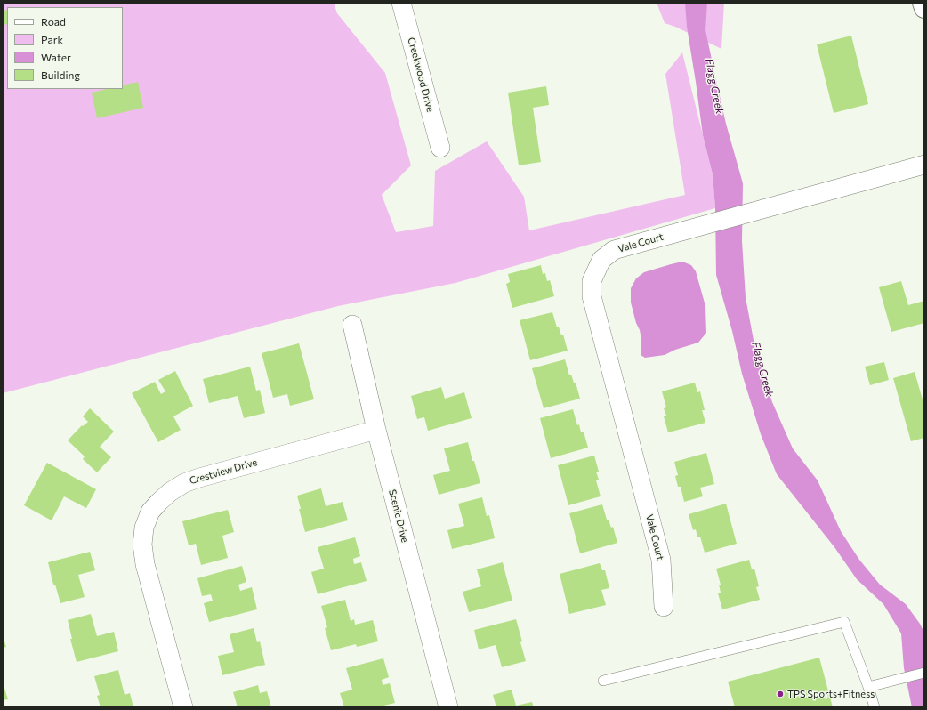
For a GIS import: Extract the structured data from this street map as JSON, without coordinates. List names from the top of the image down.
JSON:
{
  "streets": {
    "street": [
      "Creekwood Drive",
      "Vale Court",
      "Crestview Drive",
      "Scenic Drive"
    ]
  },
  "crossings": [
    ["Crestview Drive", "Scenic Drive"]
  ],
  "water": ["Flagg Creek"],
  "places": ["TPS Sports+Fitness"],
  "legend": [
    "Road",
    "Park",
    "Water",
    "Building"
  ]
}
